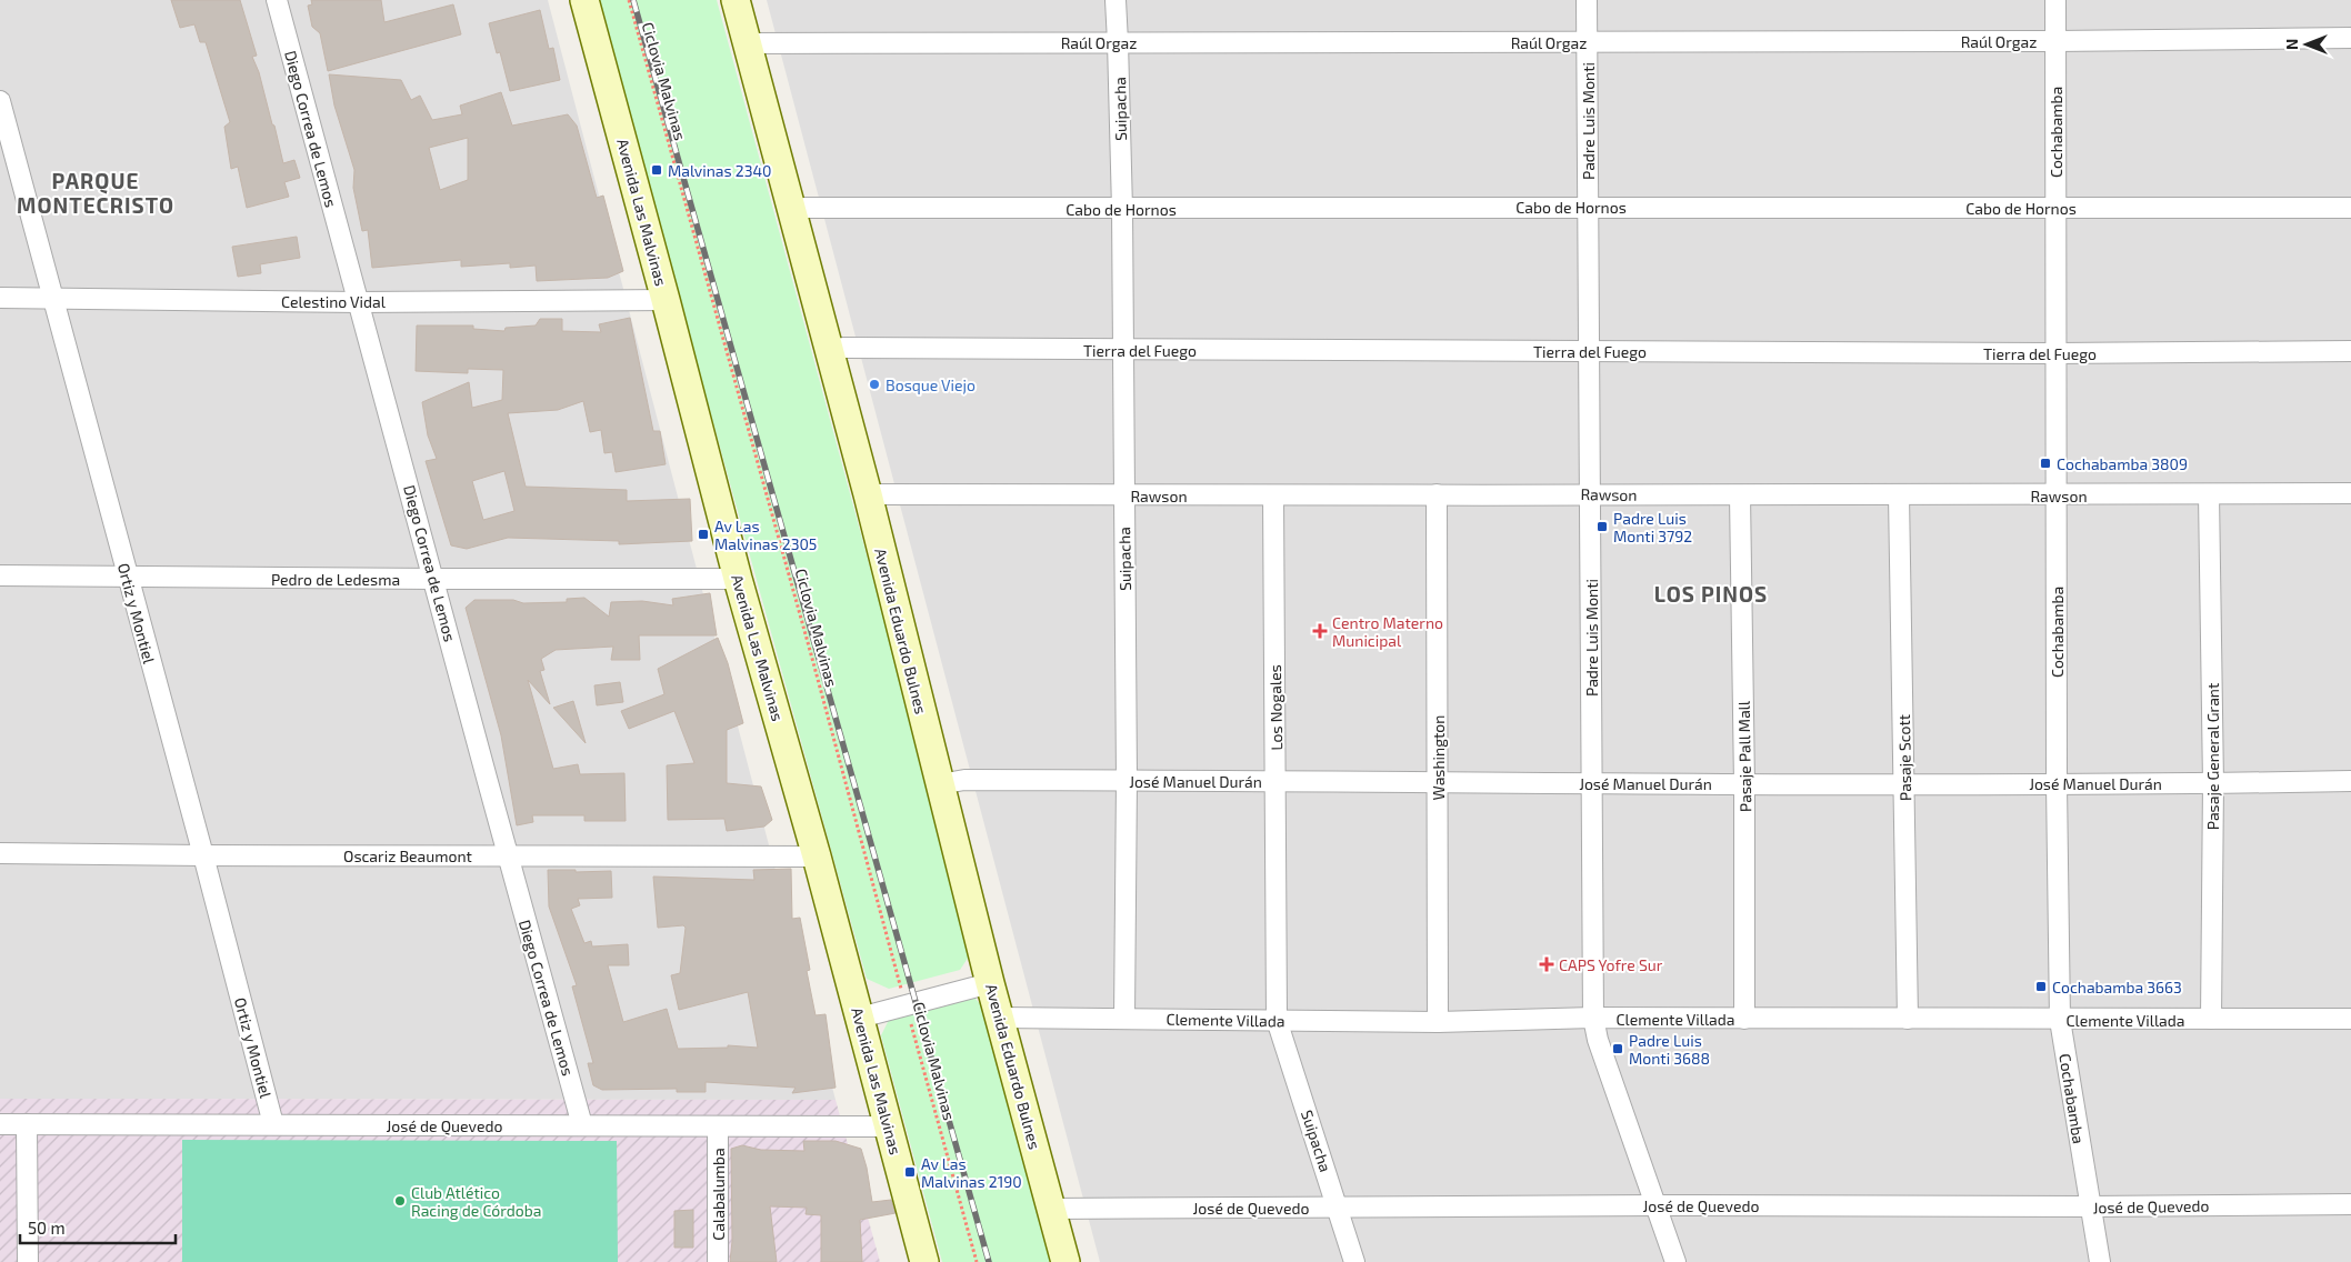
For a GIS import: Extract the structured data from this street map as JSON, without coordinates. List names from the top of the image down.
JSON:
{
  "streets": {
    "main road": ["Avenida Las Malvinas", "Avenida Eduardo Bulnes"],
    "street": [
      "Raúl Orgaz",
      "Suipacha",
      "Padre Luis Monti",
      "Diego Correa de Lemos",
      "Cochabamba",
      "Cabo de Hornos",
      "Celestino Vidal",
      "Tierra del Fuego",
      "Rawson",
      "Pedro de Ledesma",
      "Ortiz y Montiel",
      "Los Nogales",
      "Pasaje Pall Mall",
      "Pasaje General Grant",
      "Washington",
      "Pasaje Scott",
      "José Manuel Durán",
      "Oscariz Beaumont",
      "Clemente Villada",
      "José de Quevedo",
      "Calabalumba"
    ],
    "path": ["Ciclovia Malvinas"]
  },
  "crossings": [
    ["Raúl Orgaz", "Suipacha"],
    ["Raúl Orgaz", "Padre Luis Monti"],
    ["Raúl Orgaz", "Cochabamba"],
    ["Raúl Orgaz", "Avenida Eduardo Bulnes"],
    ["Suipacha", "Cabo de Hornos"],
    ["Suipacha", "Tierra del Fuego"],
    ["Suipacha", "Rawson"],
    ["Suipacha", "Los Nogales"],
    ["Suipacha", "José Manuel Durán"],
    ["Suipacha", "Clemente Villada"],
    ["Suipacha", "José de Quevedo"],
    ["Padre Luis Monti", "Cabo de Hornos"],
    ["Padre Luis Monti", "Tierra del Fuego"],
    ["Padre Luis Monti", "Rawson"],
    ["Padre Luis Monti", "José Manuel Durán"],
    ["Padre Luis Monti", "Clemente Villada"],
    ["Padre Luis Monti", "José de Quevedo"],
    ["Diego Correa de Lemos", "Celestino Vidal"],
    ["Diego Correa de Lemos", "Pedro de Ledesma"],
    ["Diego Correa de Lemos", "Oscariz Beaumont"],
    ["Diego Correa de Lemos", "José de Quevedo"],
    ["Cochabamba", "Cabo de Hornos"],
    ["Cochabamba", "Tierra del Fuego"],
    ["Cochabamba", "Rawson"],
    ["Cochabamba", "José Manuel Durán"],
    ["Cochabamba", "Clemente Villada"],
    ["Cochabamba", "José de Quevedo"],
    ["Cabo de Hornos", "Avenida Eduardo Bulnes"],
    ["Avenida Las Malvinas", "Celestino Vidal"],
    ["Avenida Las Malvinas", "Pedro de Ledesma"],
    ["Avenida Las Malvinas", "Oscariz Beaumont"],
    ["Avenida Las Malvinas", "José de Quevedo"],
    ["Celestino Vidal", "Ortiz y Montiel"],
    ["Tierra del Fuego", "Avenida Eduardo Bulnes"],
    ["Rawson", "Avenida Eduardo Bulnes"],
    ["Rawson", "Los Nogales"],
    ["Rawson", "Pasaje Pall Mall"],
    ["Rawson", "Pasaje General Grant"],
    ["Rawson", "Washington"],
    ["Rawson", "Pasaje Scott"],
    ["Pedro de Ledesma", "Ortiz y Montiel"],
    ["Ortiz y Montiel", "Oscariz Beaumont"],
    ["Ortiz y Montiel", "José de Quevedo"],
    ["Avenida Eduardo Bulnes", "José Manuel Durán"],
    ["Avenida Eduardo Bulnes", "Clemente Villada"],
    ["Avenida Eduardo Bulnes", "José de Quevedo"],
    ["Los Nogales", "José Manuel Durán"],
    ["Los Nogales", "Clemente Villada"],
    ["Pasaje Pall Mall", "José Manuel Durán"],
    ["Pasaje Pall Mall", "Clemente Villada"],
    ["Pasaje General Grant", "José Manuel Durán"],
    ["Pasaje General Grant", "Clemente Villada"],
    ["Washington", "José Manuel Durán"],
    ["Washington", "Clemente Villada"],
    ["Pasaje Scott", "José Manuel Durán"],
    ["Pasaje Scott", "Clemente Villada"],
    ["José de Quevedo", "Calabalumba"]
  ],
  "districts": ["PARQUE MONTECRISTO", "LOS PINOS"],
  "places": {
    "transit": [
      "Malvinas 2340",
      "Cochabamba 3809",
      "Padre Luis Monti 3792",
      "Av Las Malvinas 2305",
      "Cochabamba 3663",
      "Padre Luis Monti 3688",
      "Av Las Malvinas 2190"
    ],
    "other": ["Bosque Viejo", "Club Atlético Racing de Córdoba"],
    "health": ["Centro Materno Municipal", "CAPS Yofre Sur"]
  },
  "scale_bar": "50 m",
  "north": "left"
}
